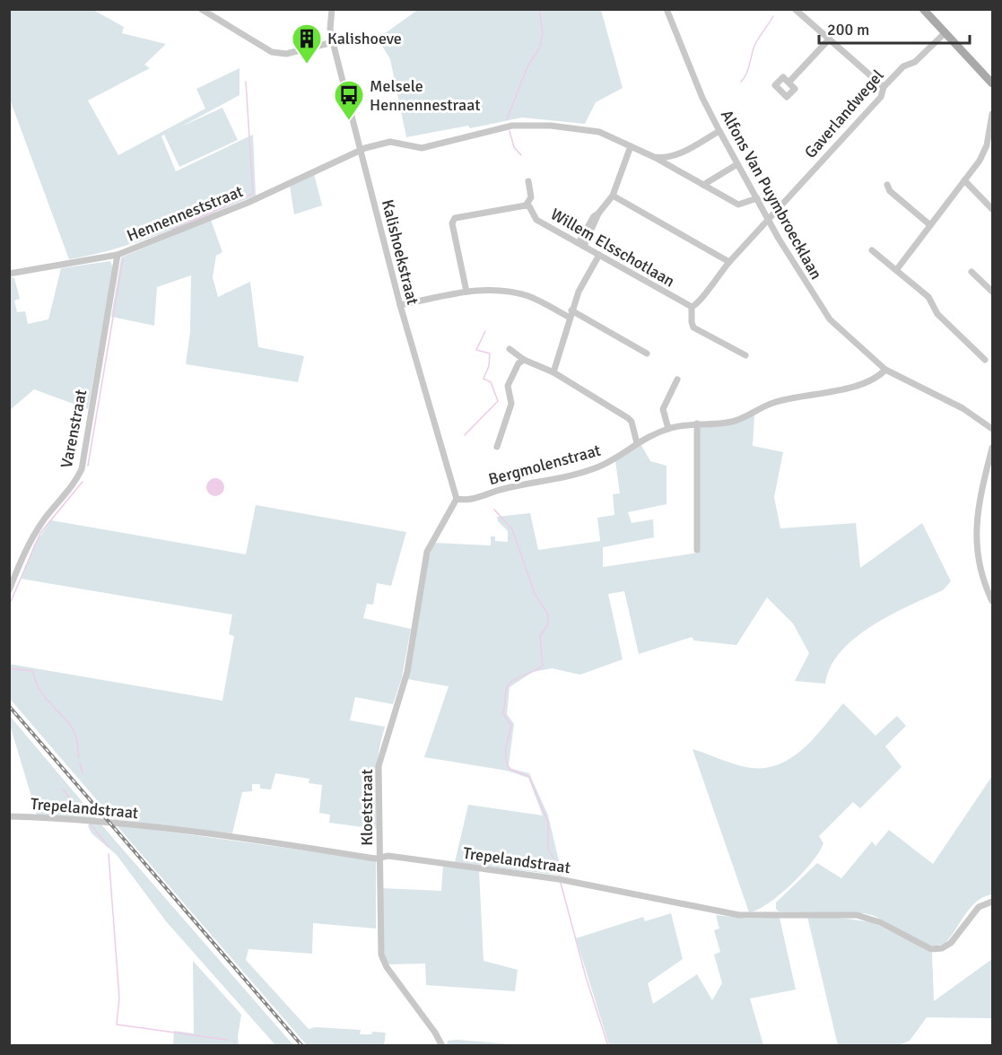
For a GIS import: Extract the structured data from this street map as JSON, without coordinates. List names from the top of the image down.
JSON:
{
  "streets": {
    "street": [
      "Gaverlandwegel",
      "Alfons Van Puymbroecklaan",
      "Hennenneststraat",
      "Willem Elsschotlaan",
      "Kalishoekstraat",
      "Varenstraat",
      "Bergmolenstraat",
      "Kloetstraat",
      "Trepelandstraat"
    ]
  },
  "crossings": [
    ["Gaverlandwegel", "Alfons Van Puymbroecklaan"],
    ["Gaverlandwegel", "Willem Elsschotlaan"],
    ["Alfons Van Puymbroecklaan", "Hennenneststraat"],
    ["Alfons Van Puymbroecklaan", "Bergmolenstraat"],
    ["Hennenneststraat", "Kalishoekstraat"],
    ["Hennenneststraat", "Varenstraat"],
    ["Kalishoekstraat", "Bergmolenstraat"],
    ["Kalishoekstraat", "Kloetstraat"],
    ["Bergmolenstraat", "Kloetstraat"],
    ["Kloetstraat", "Trepelandstraat"]
  ],
  "places": {
    "building": ["Kalishoeve"],
    "bus stop": ["Melsele Hennennestraat"]
  },
  "scale_bar": "200 m"
}
